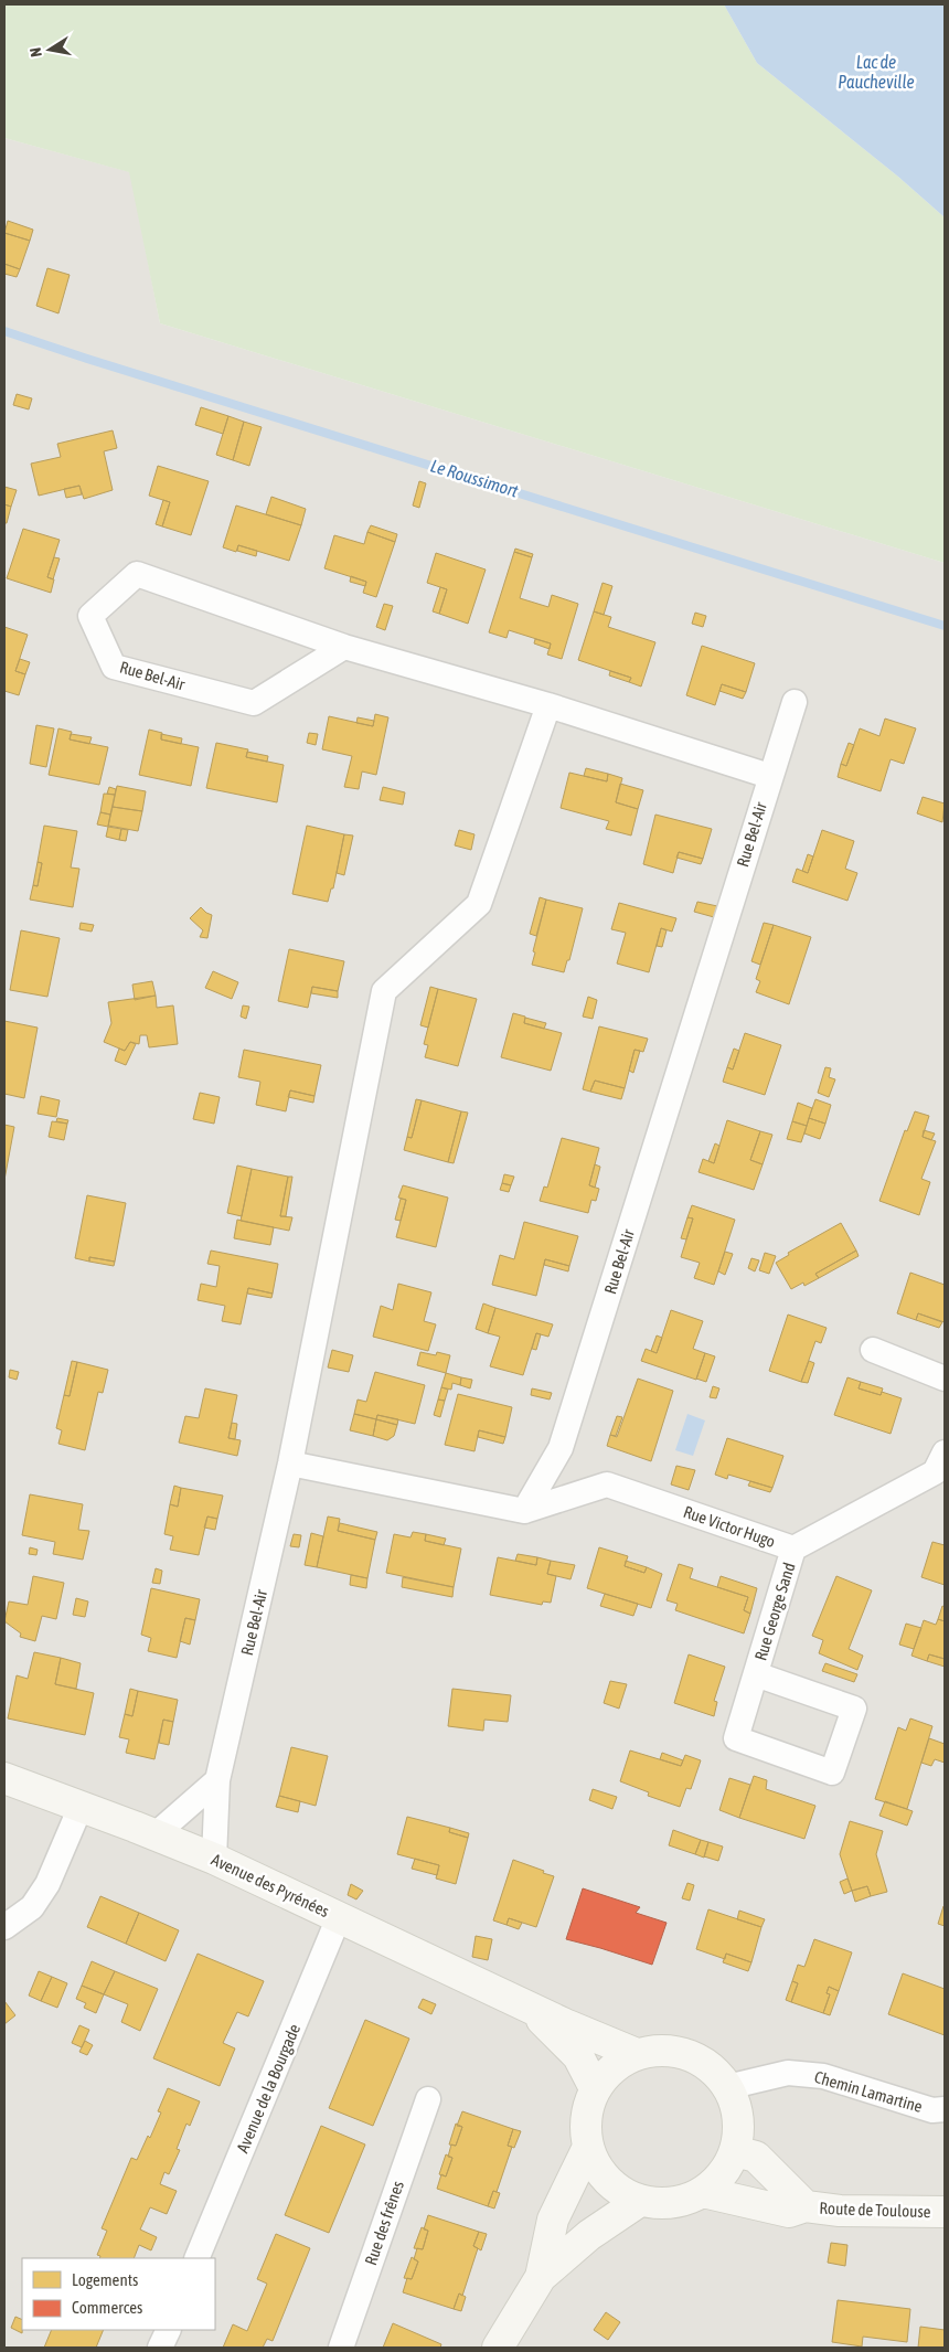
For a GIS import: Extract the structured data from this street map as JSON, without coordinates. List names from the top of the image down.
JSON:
{
  "streets": {
    "main road": ["Avenue des Pyrénées", "Route de Toulouse"],
    "street": [
      "Rue Bel-Air",
      "Rue Victor Hugo",
      "Rue George Sand",
      "Avenue de la Bourgade",
      "Chemin Lamartine",
      "Rue des frênes"
    ]
  },
  "crossings": [
    ["Rue Bel-Air", "Rue Victor Hugo"],
    ["Rue Bel-Air", "Avenue des Pyrénées"],
    ["Rue Victor Hugo", "Rue George Sand"],
    ["Avenue des Pyrénées", "Avenue de la Bourgade"],
    ["Avenue des Pyrénées", "Chemin Lamartine"],
    ["Avenue des Pyrénées", "Route de Toulouse"],
    ["Chemin Lamartine", "Route de Toulouse"]
  ],
  "water": ["Lac de Paucheville", "Le Roussimort"],
  "legend": ["Logements", "Commerces"],
  "north": "left"
}
